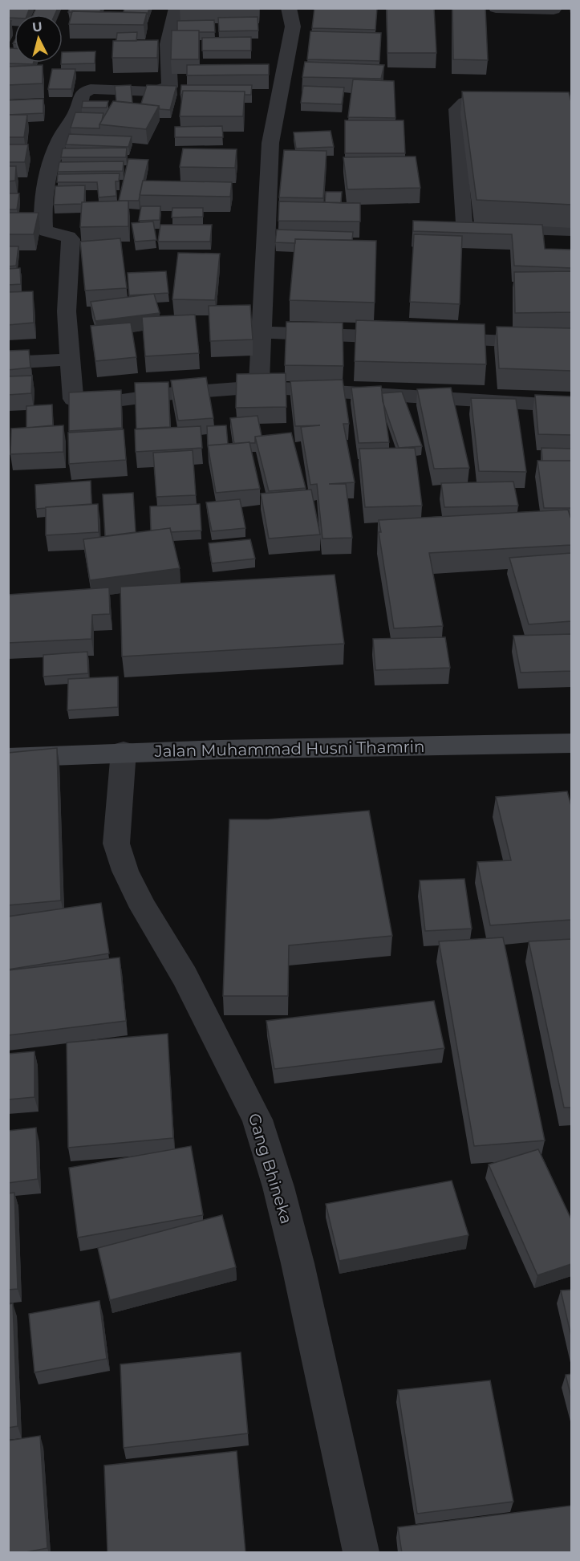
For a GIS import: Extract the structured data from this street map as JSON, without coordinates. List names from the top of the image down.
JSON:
{
  "streets": {
    "street": ["Jalan Muhammad Husni Thamrin", "Gang Bhineka"]
  },
  "crossings": [
    ["Jalan Muhammad Husni Thamrin", "Gang Bhineka"]
  ],
  "north": "top"
}
